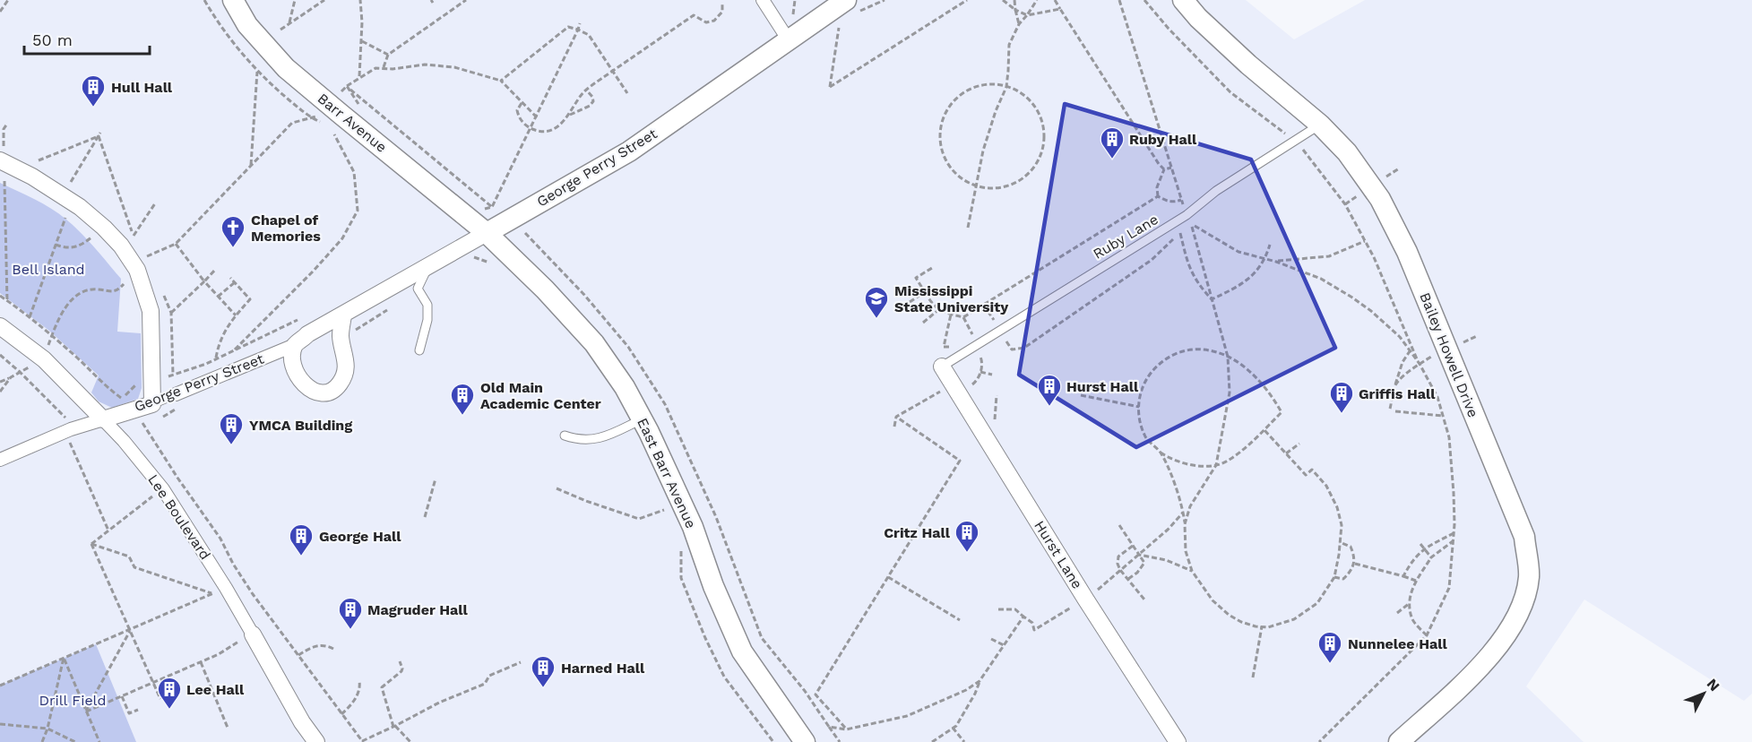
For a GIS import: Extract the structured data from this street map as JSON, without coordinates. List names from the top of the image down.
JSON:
{
  "streets": {
    "street": [
      "Barr Avenue",
      "George Perry Street",
      "Bailey Howell Drive",
      "East Barr Avenue",
      "Lee Boulevard",
      "Hurst Lane"
    ],
    "lane": ["Ruby Lane"]
  },
  "crossings": [
    ["Barr Avenue", "George Perry Street"],
    ["Barr Avenue", "East Barr Avenue"],
    ["George Perry Street", "East Barr Avenue"],
    ["George Perry Street", "Lee Boulevard"],
    ["Ruby Lane", "Bailey Howell Drive"],
    ["Ruby Lane", "Hurst Lane"]
  ],
  "parks": ["Bell Island", "Drill Field"],
  "places": {
    "building": [
      "Hull Hall",
      "Ruby Hall",
      "Hurst Hall",
      "Griffis Hall",
      "Old Main Academic Center",
      "YMCA Building",
      "Critz Hall",
      "George Hall",
      "Magruder Hall",
      "Nunnelee Hall",
      "Harned Hall",
      "Lee Hall"
    ],
    "church": ["Chapel of Memories"],
    "school or university": ["Mississippi State University"]
  },
  "scale_bar": "50 m",
  "north": "top right"
}
